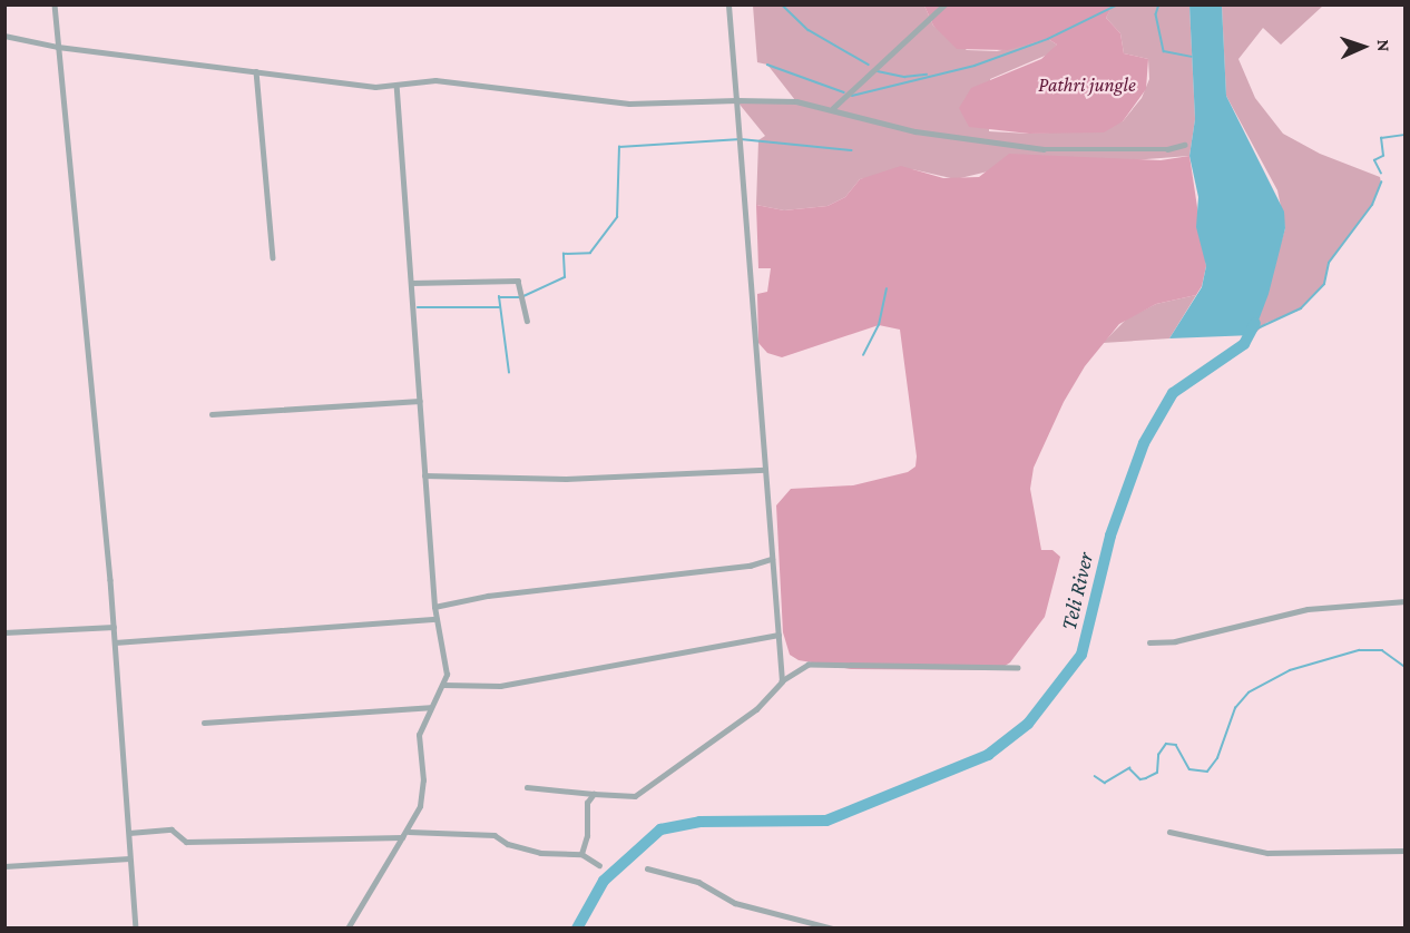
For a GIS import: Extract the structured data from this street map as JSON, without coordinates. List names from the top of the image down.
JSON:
{
  "water": ["Teli River"],
  "parks": ["Pathri jungle"],
  "north": "right"
}
